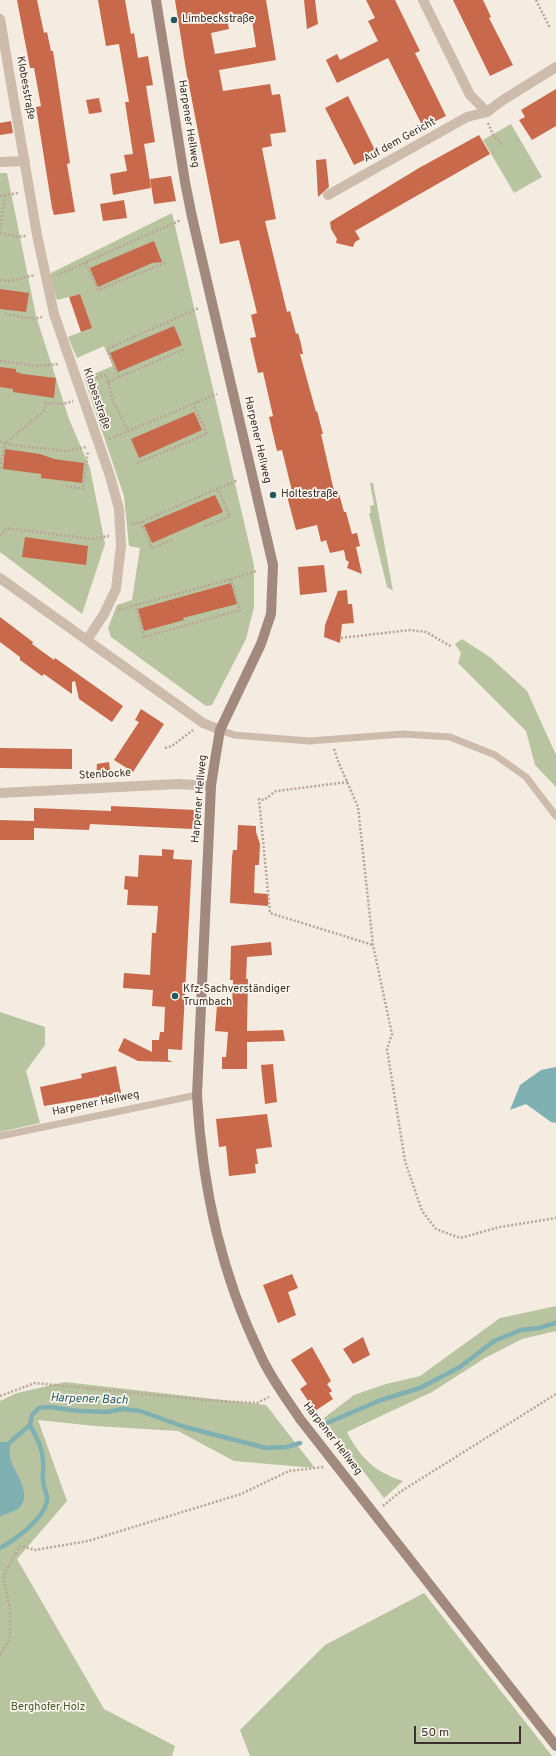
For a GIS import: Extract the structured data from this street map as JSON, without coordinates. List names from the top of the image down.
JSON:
{
  "streets": {
    "street": [
      "Klobesstraße",
      "Harpener Hellweg",
      "Auf dem Gericht",
      "Stenbocke"
    ]
  },
  "crossings": [
    ["Harpener Hellweg", "Stenbocke"]
  ],
  "water": ["Harpener Bach"],
  "parks": ["Berghofer Holz"],
  "places": ["Limbeckstraße", "Holtestraße", "Kfz-Sachverständiger Trumbach"],
  "scale_bar": "50 m"
}
